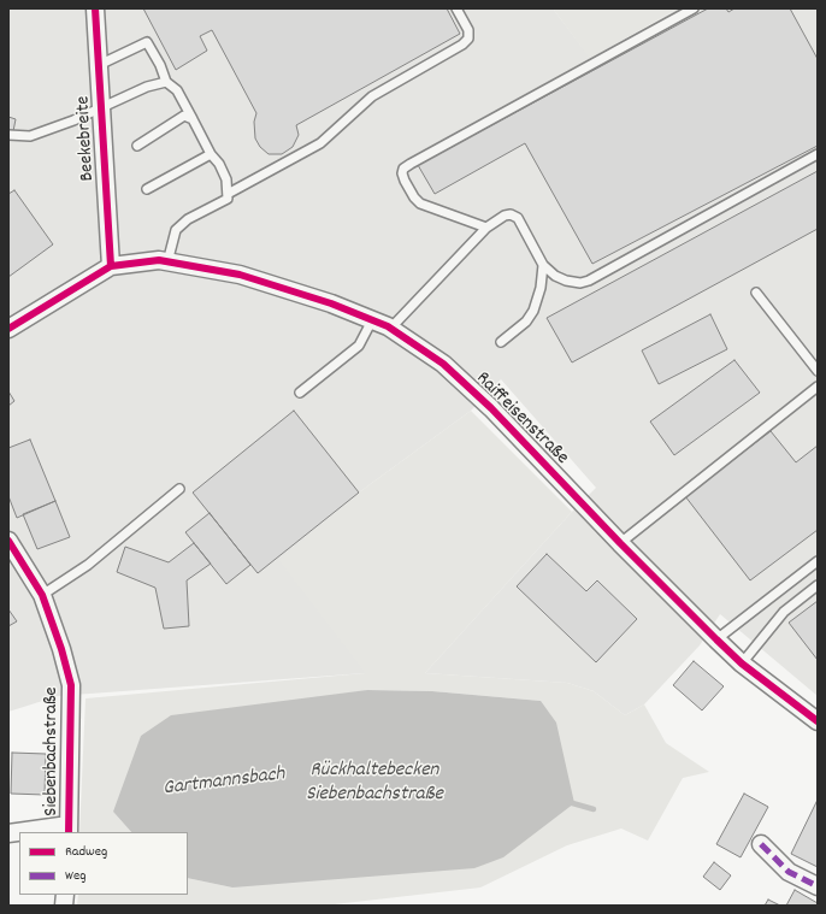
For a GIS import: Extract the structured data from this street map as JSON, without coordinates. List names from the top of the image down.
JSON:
{
  "streets": {
    "street": ["Beekebreite", "Raiffeisenstraße", "Siebenbachstraße"]
  },
  "crossings": [
    ["Beekebreite", "Raiffeisenstraße"]
  ],
  "water": ["Rückhaltebecken Siebenbachstraße", "Gartmannsbach"],
  "legend": ["Radweg", "Weg"]
}
